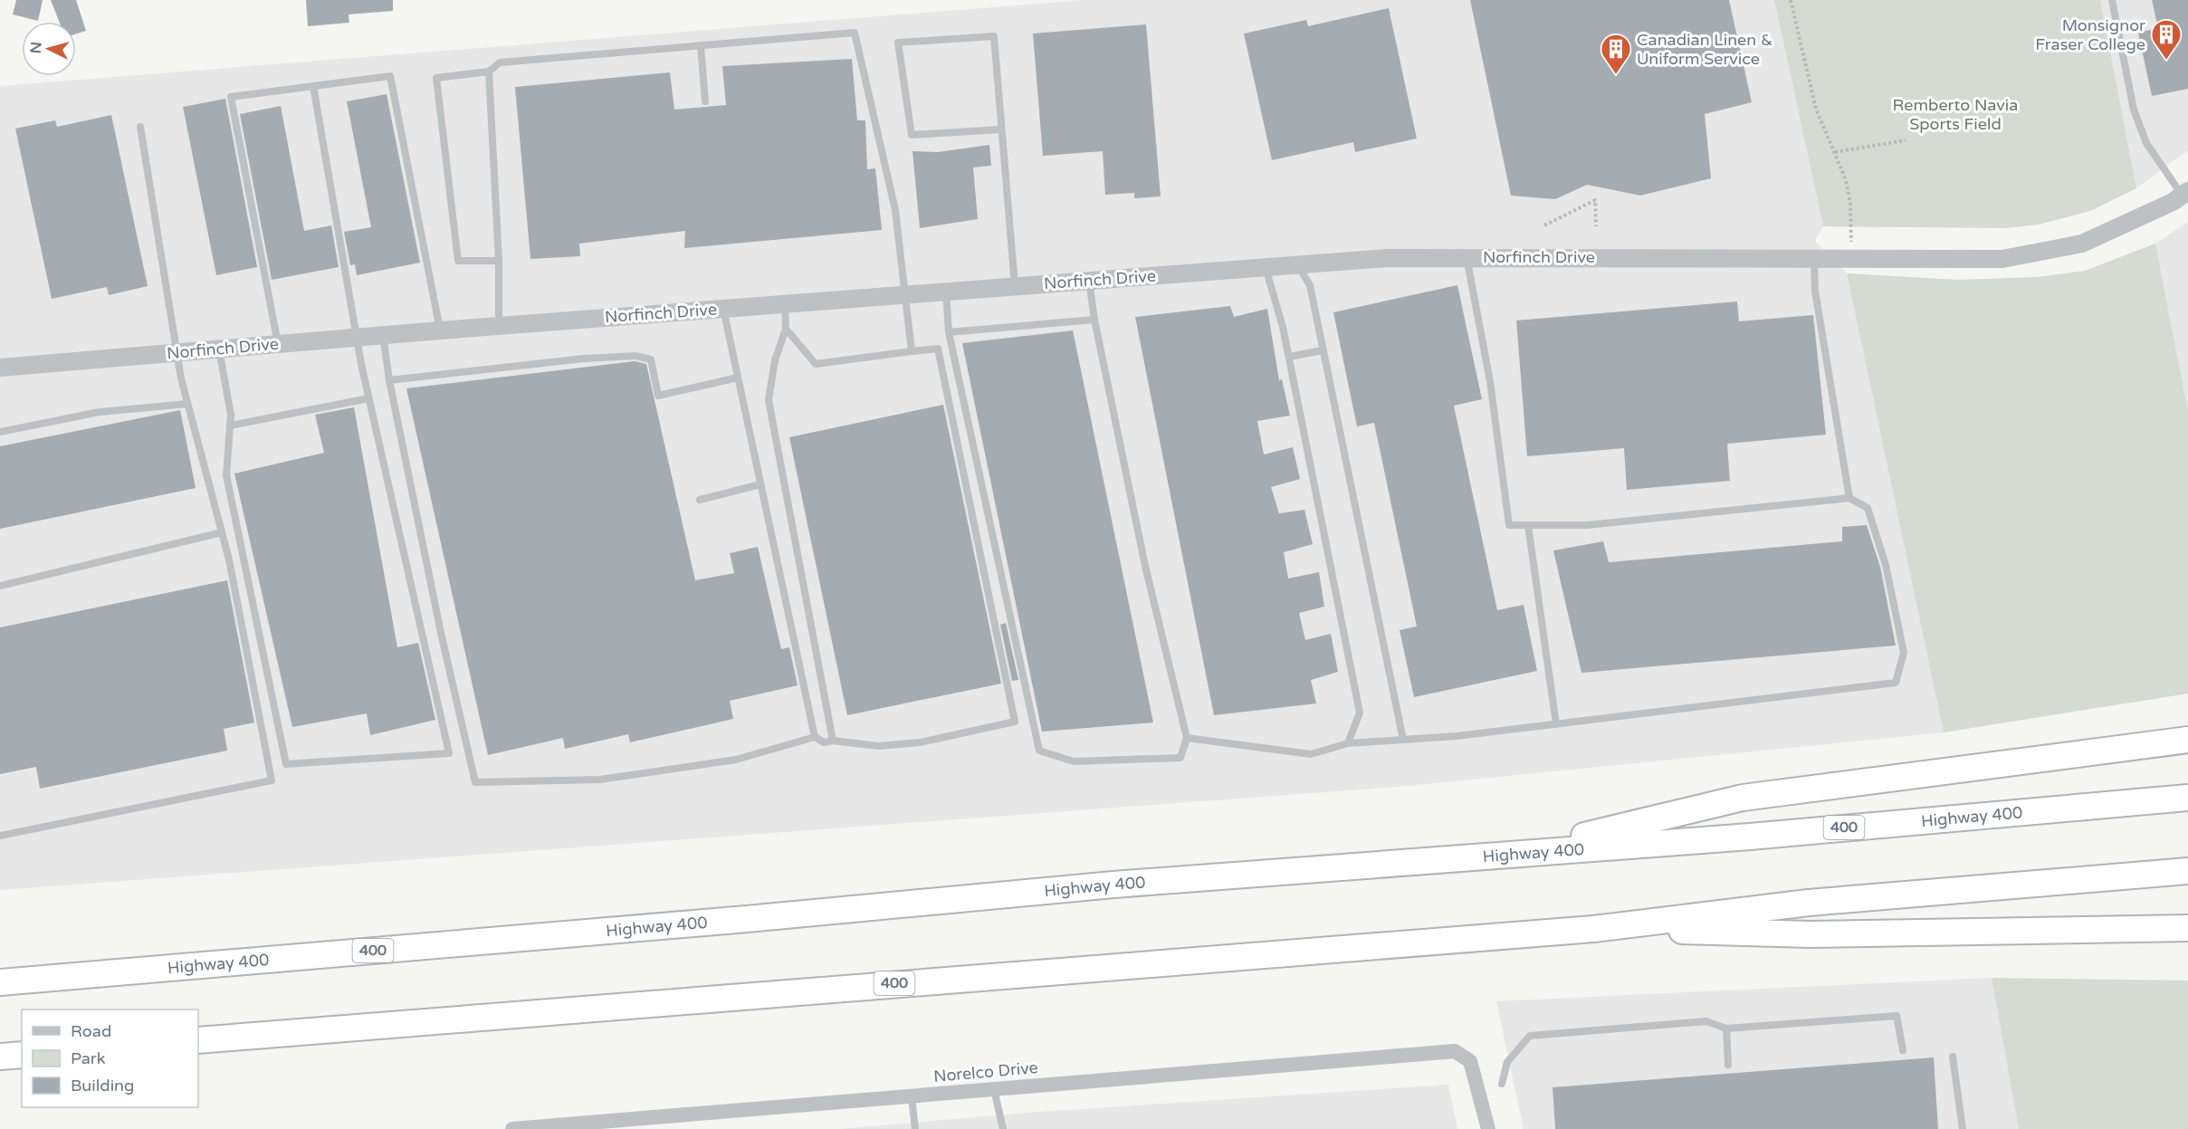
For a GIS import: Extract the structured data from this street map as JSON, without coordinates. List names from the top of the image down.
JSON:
{
  "streets": {
    "highway": ["Highway 400", "400"],
    "street": ["Norfinch Drive", "Norelco Drive"]
  },
  "parks": ["Remberto Navia Sports Field"],
  "places": {
    "building": ["Monsignor Fraser College", "Canadian Linen & Uniform Service"]
  },
  "legend": ["Road", "Park", "Building"],
  "north": "left"
}
